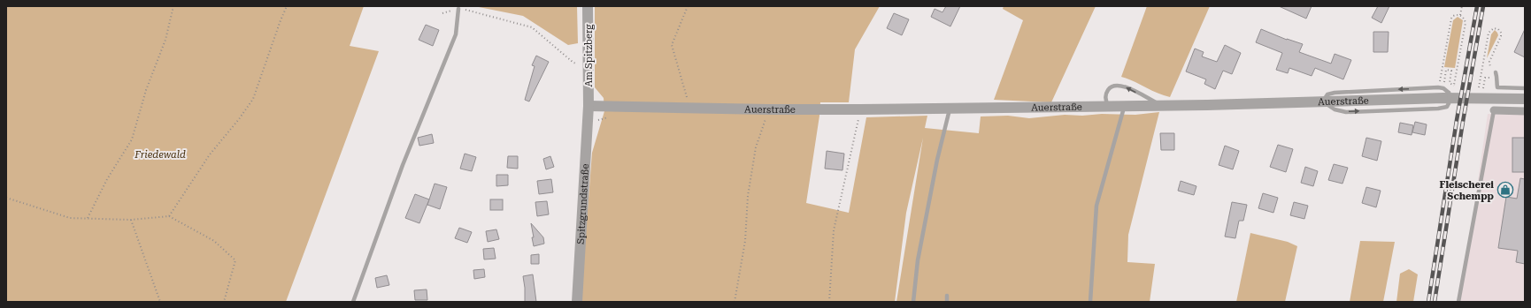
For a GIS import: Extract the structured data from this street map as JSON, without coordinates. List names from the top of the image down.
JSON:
{
  "streets": {
    "street": ["Am Spitzberg", "Auerstraße", "Spitzgrundstraße"]
  },
  "crossings": [
    ["Am Spitzberg", "Auerstraße"],
    ["Am Spitzberg", "Spitzgrundstraße"],
    ["Auerstraße", "Spitzgrundstraße"]
  ],
  "parks": ["Friedewald"],
  "places": {
    "shop": ["Fleischerei Schempp"]
  }
}
